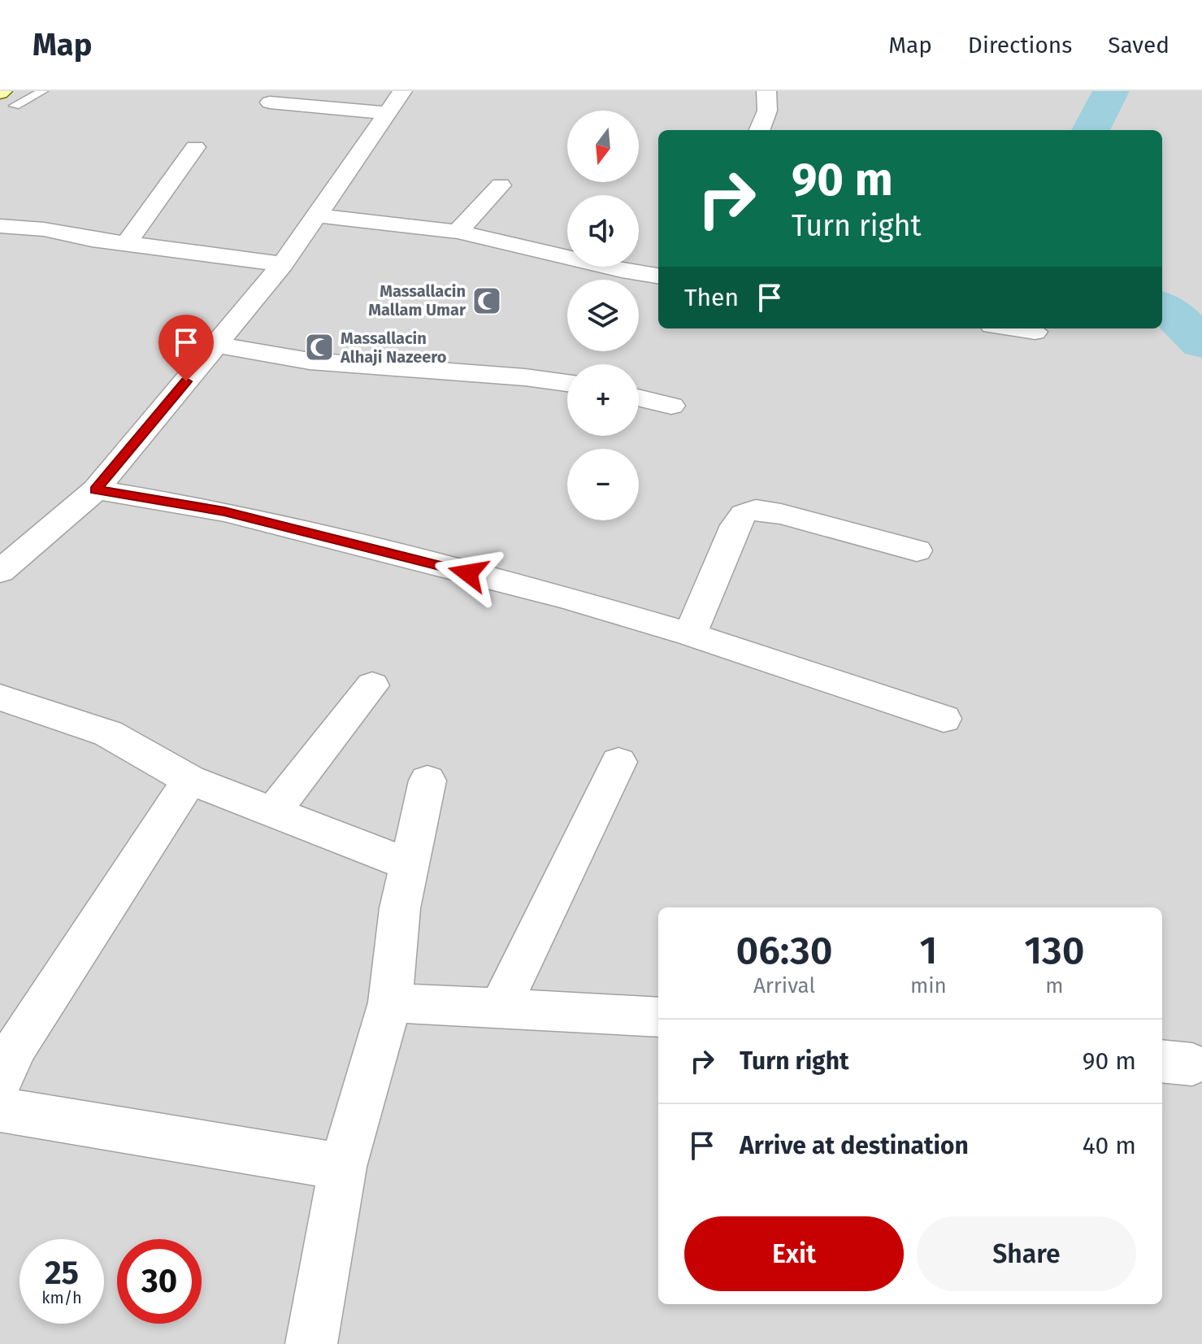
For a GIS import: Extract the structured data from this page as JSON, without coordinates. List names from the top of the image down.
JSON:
{
  "places": {
    "mosque": ["Massallacin Mallam Umar", "Massallacin Alhaji Nazeero"]
  },
  "north": "bottom",
  "page": {
    "header": "Map",
    "nav": ["Map", "Directions", "Saved"],
    "map_buttons": ["+", "−"],
    "turn": ["90 m", "Turn right"],
    "then": "Then",
    "eta": [
      "06:30",
      "Arrival",
      "1",
      "min",
      "130",
      "m"
    ],
    "list": [
      {
        "name": "Turn right",
        "value": "90 m"
      },
      {
        "name": "Arrive at destination",
        "value": "40 m"
      }
    ],
    "buttons": ["Exit", "Share"],
    "speed": "25 km/h",
    "limit": "30"
  }
}
